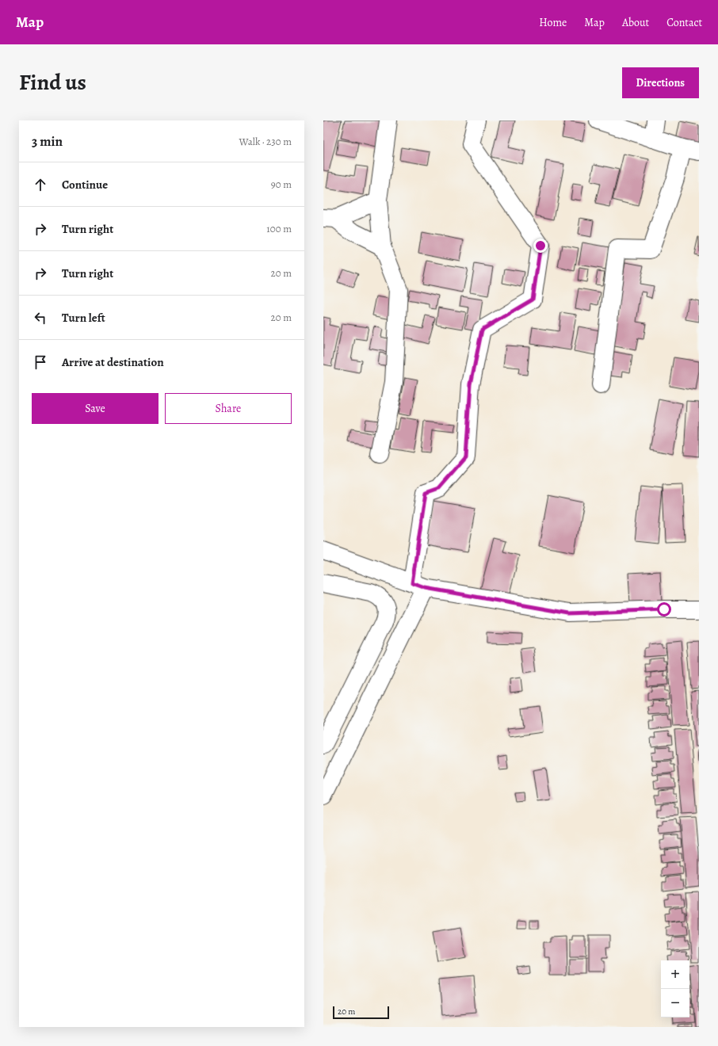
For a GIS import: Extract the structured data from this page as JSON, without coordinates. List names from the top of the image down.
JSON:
{
  "scale_bar": "20 m",
  "page": {
    "header": "Map",
    "nav": [
      "Home",
      "Map",
      "About",
      "Contact"
    ],
    "title": "Find us",
    "buttons": [
      "Directions",
      ["Save", "Share"]
    ],
    "heading": ["3 min", "Walk · 230 m"],
    "list": [
      ["Continue", "90 m"],
      ["Turn right", "100 m"],
      ["Turn right", "20 m"],
      ["Turn left", "20 m"],
      "Arrive at destination"
    ],
    "map_buttons": ["+", "−"],
    "scale": "20 m"
  }
}
